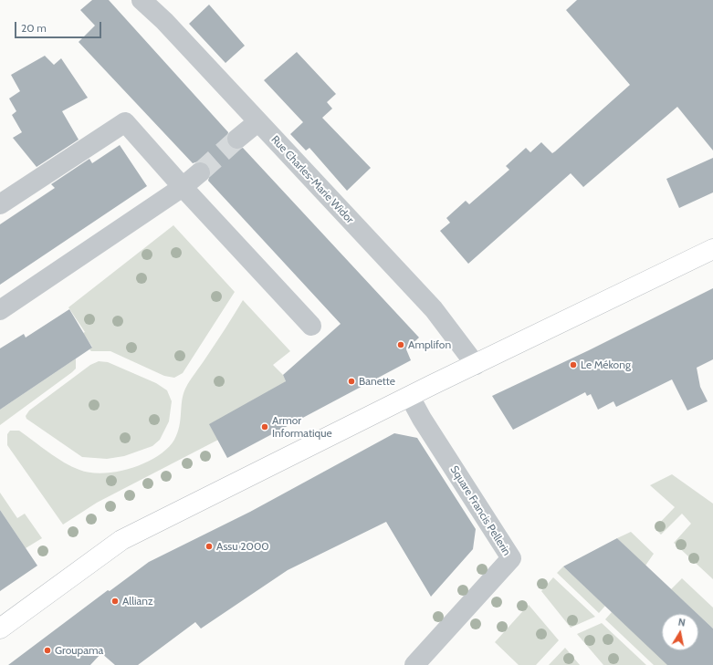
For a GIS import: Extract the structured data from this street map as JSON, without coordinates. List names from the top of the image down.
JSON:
{
  "streets": {
    "street": ["Rue Charles-Marie Widor", "Square Francis Pellerin"]
  },
  "places": [
    "Amplifon",
    "Le Mékong",
    "Banette",
    "Armor Informatique",
    "Assu 2000",
    "Allianz",
    "Groupama"
  ],
  "scale_bar": "20 m",
  "north": "top"
}
